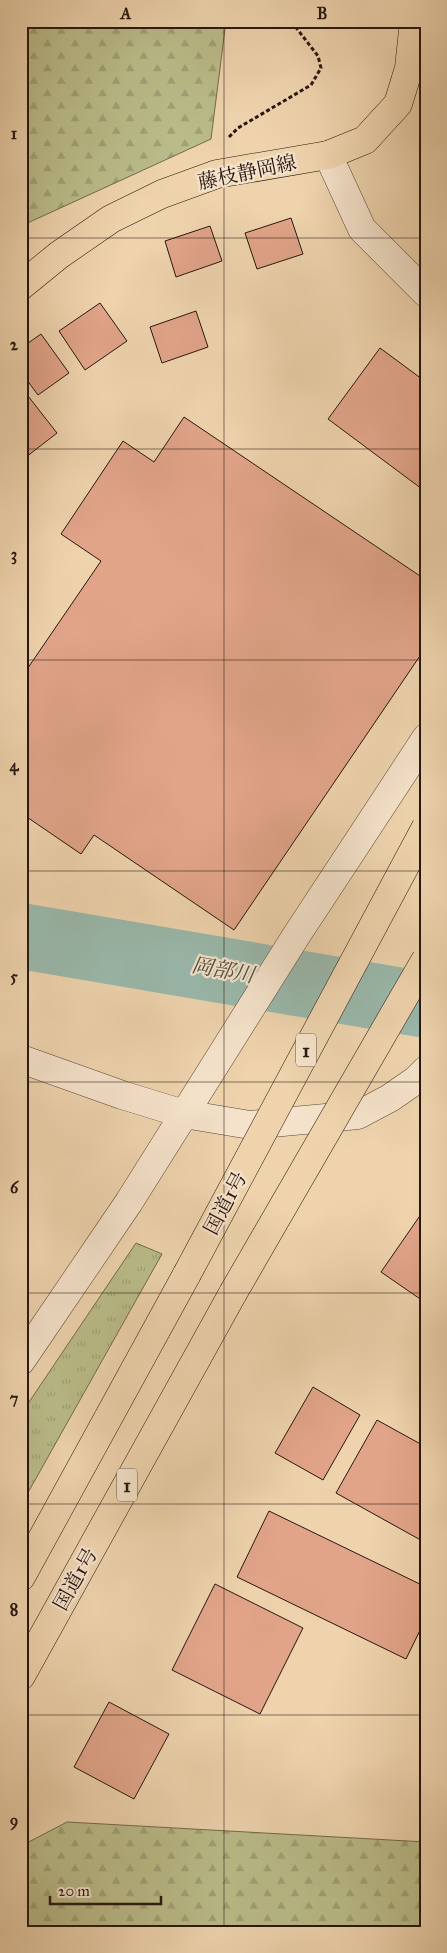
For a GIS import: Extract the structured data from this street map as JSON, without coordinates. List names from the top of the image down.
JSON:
{
  "streets": {
    "main road": ["藤枝静岡線", "1", "国道1号"]
  },
  "water": ["岡部川"],
  "scale_bar": "20 m",
  "grid": {
    "columns": ["A", "B"],
    "rows": [
      "1",
      "2",
      "3",
      "4",
      "5",
      "6",
      "7",
      "8",
      "9"
    ]
  }
}
